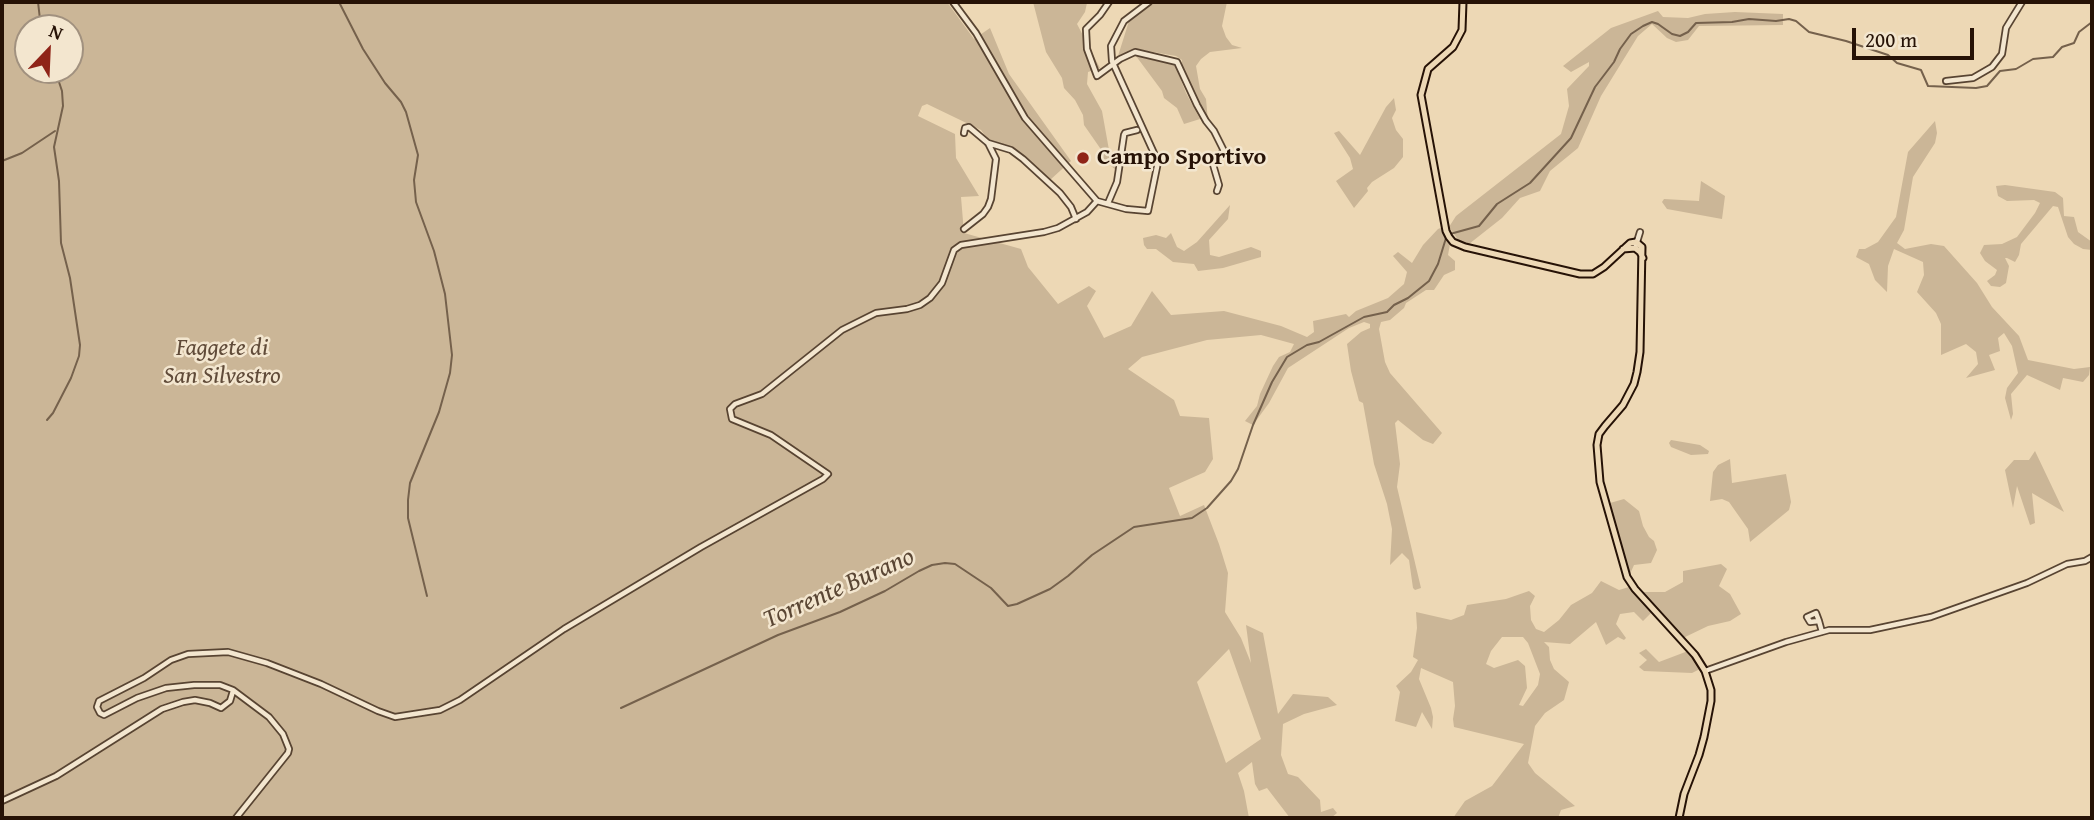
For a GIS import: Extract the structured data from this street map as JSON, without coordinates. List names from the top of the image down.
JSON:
{
  "water": ["Torrente Burano"],
  "parks": ["Faggete di San Silvestro"],
  "places": ["Campo Sportivo"],
  "scale_bar": "200 m",
  "north": "top right"
}
